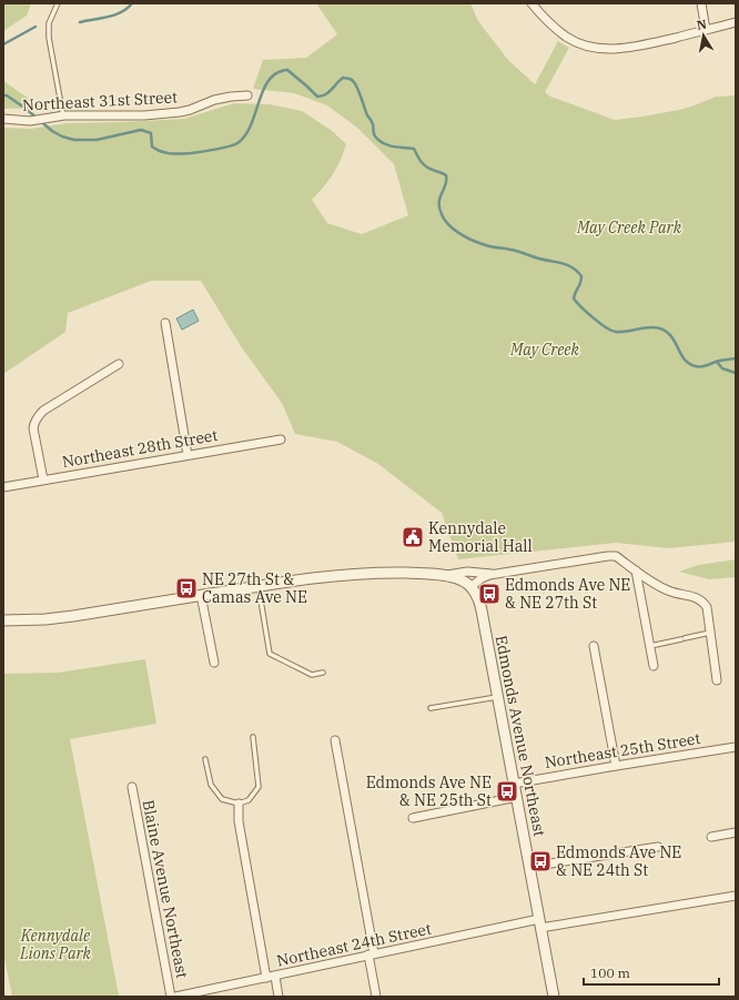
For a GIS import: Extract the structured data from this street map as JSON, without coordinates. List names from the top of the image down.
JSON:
{
  "streets": {
    "street": [
      "Northeast 31st Street",
      "Northeast 28th Street",
      "Edmonds Avenue Northeast",
      "Northeast 25th Street",
      "Blaine Avenue Northeast",
      "Northeast 24th Street"
    ]
  },
  "crossings": [
    ["Edmonds Avenue Northeast", "Northeast 25th Street"],
    ["Edmonds Avenue Northeast", "Northeast 24th Street"]
  ],
  "parks": ["May Creek Park", "May Creek", "Kennydale Lions Park"],
  "places": {
    "public building": ["Kennydale Memorial Hall"],
    "bus stop": [
      "NE 27th St & Camas Ave NE",
      "Edmonds Ave NE & NE 27th St",
      "Edmonds Ave NE & NE 25th St",
      "Edmonds Ave NE & NE 24th St"
    ]
  },
  "scale_bar": "100 m",
  "north": "top"
}
